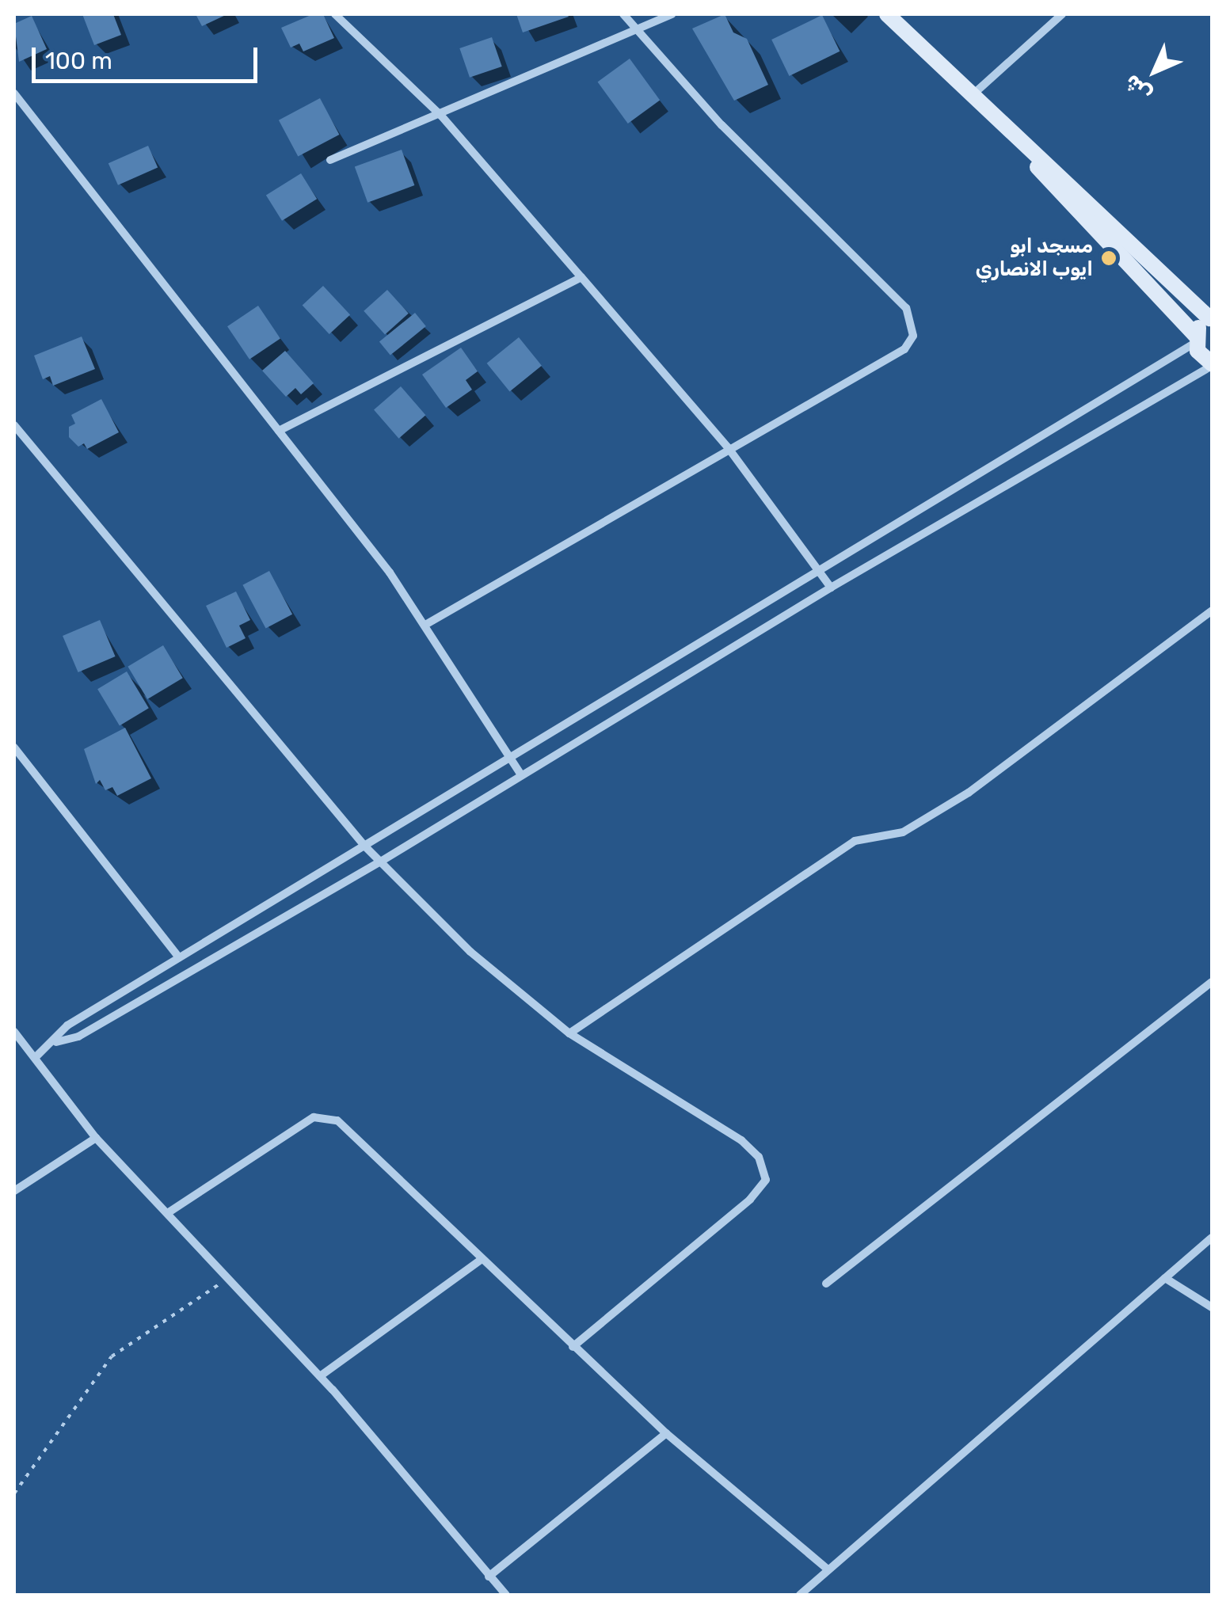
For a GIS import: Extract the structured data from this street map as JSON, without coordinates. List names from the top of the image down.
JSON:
{
  "places": ["مسجد ابو ايوب الانصاري"],
  "scale_bar": "100 m",
  "north": "bottom left"
}
